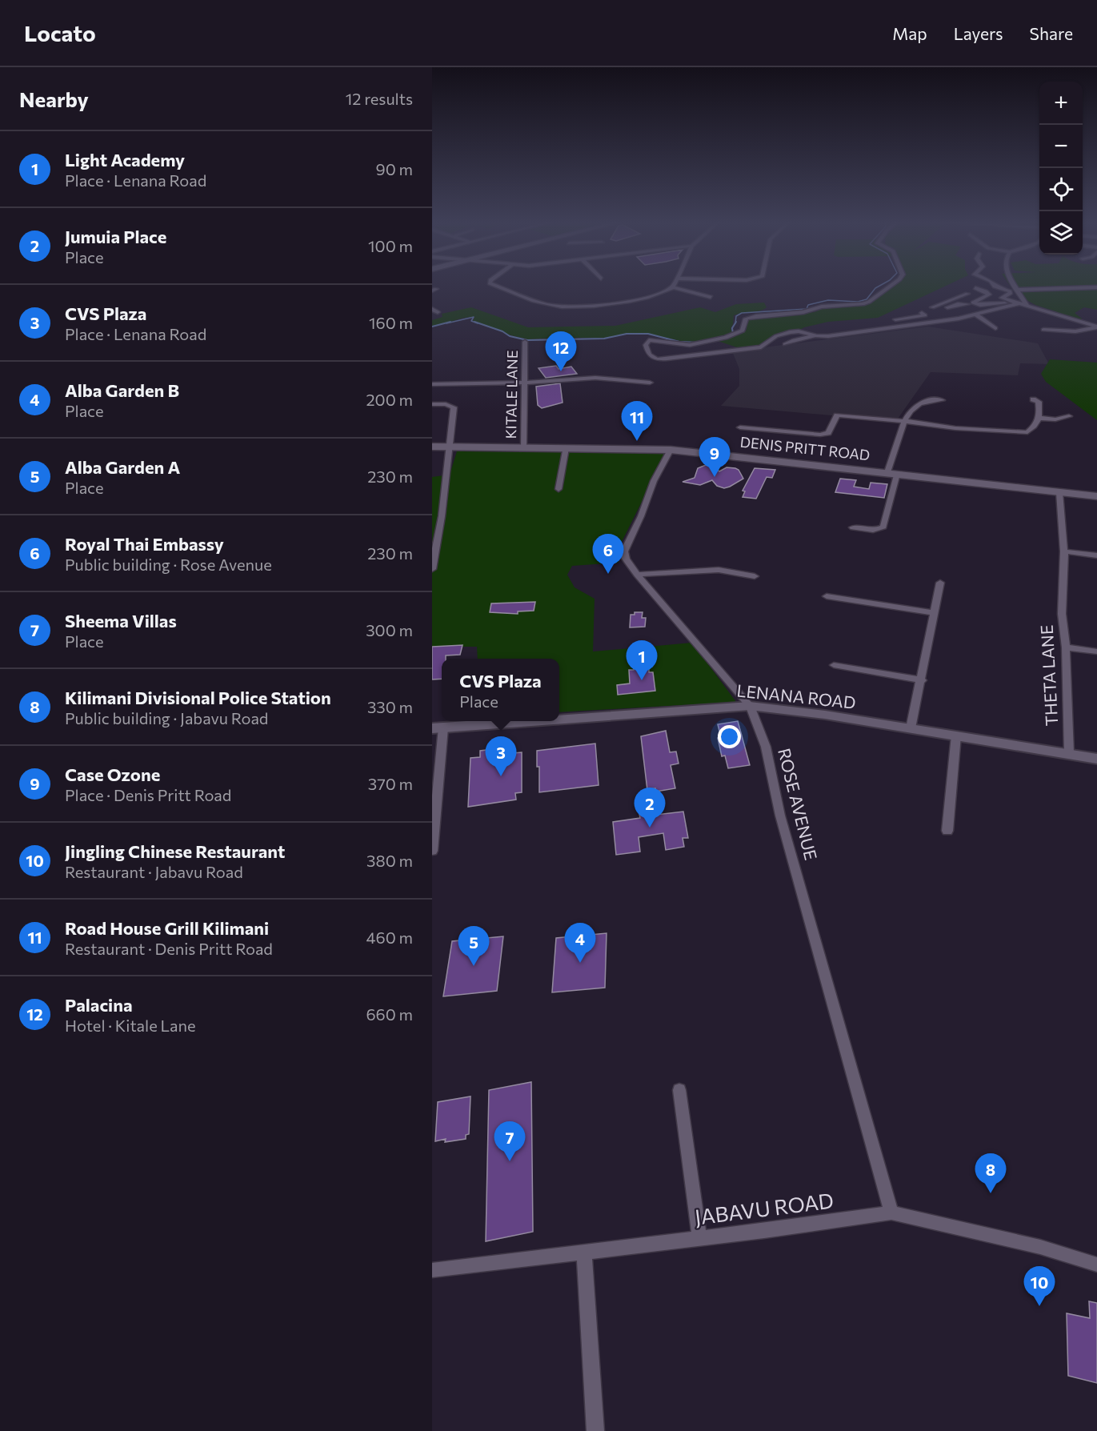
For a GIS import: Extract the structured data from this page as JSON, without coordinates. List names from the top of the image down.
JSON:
{
  "streets": {
    "main road": ["DENIS PRITT ROAD"],
    "street": [
      "KITALE LANE",
      "THETA LANE",
      "LENANA ROAD",
      "ROSE AVENUE",
      "JABAVU ROAD"
    ]
  },
  "crossings": [
    ["KITALE LANE", "DENIS PRITT ROAD"],
    ["DENIS PRITT ROAD", "ROSE AVENUE"],
    ["THETA LANE", "LENANA ROAD"],
    ["LENANA ROAD", "ROSE AVENUE"],
    ["ROSE AVENUE", "JABAVU ROAD"]
  ],
  "page": {
    "header": "Locato",
    "nav": ["Map", "Layers", "Share"],
    "heading": ["Nearby", "12 results"],
    "map_buttons": ["+", "−"],
    "list": [
      {
        "mark": "1",
        "name": "Light Academy",
        "note": "Place · Lenana Road",
        "value": "90 m"
      },
      {
        "mark": "2",
        "name": "Jumuia Place",
        "note": "Place",
        "value": "100 m"
      },
      {
        "mark": "3",
        "name": "CVS Plaza",
        "note": "Place · Lenana Road",
        "value": "160 m"
      },
      {
        "mark": "4",
        "name": "Alba Garden B",
        "note": "Place",
        "value": "200 m"
      },
      {
        "mark": "5",
        "name": "Alba Garden A",
        "note": "Place",
        "value": "230 m"
      },
      {
        "mark": "6",
        "name": "Royal Thai Embassy",
        "note": "Public building · Rose Avenue",
        "value": "230 m"
      },
      {
        "mark": "7",
        "name": "Sheema Villas",
        "note": "Place",
        "value": "300 m"
      },
      {
        "mark": "8",
        "name": "Kilimani Divisional Police Station",
        "note": "Public building · Jabavu Road",
        "value": "330 m"
      },
      {
        "mark": "9",
        "name": "Case Ozone",
        "note": "Place · Denis Pritt Road",
        "value": "370 m"
      },
      {
        "mark": "10",
        "name": "Jingling Chinese Restaurant",
        "note": "Restaurant · Jabavu Road",
        "value": "380 m"
      },
      {
        "mark": "11",
        "name": "Road House Grill Kilimani",
        "note": "Restaurant · Denis Pritt Road",
        "value": "460 m"
      },
      {
        "mark": "12",
        "name": "Palacina",
        "note": "Hotel · Kitale Lane",
        "value": "660 m"
      }
    ],
    "pins": [
      "12",
      "11",
      "9",
      "6",
      "1",
      "3",
      "2",
      "4",
      "5",
      "7",
      "8",
      "10"
    ],
    "popup": ["CVS Plaza", "Place"]
  }
}
